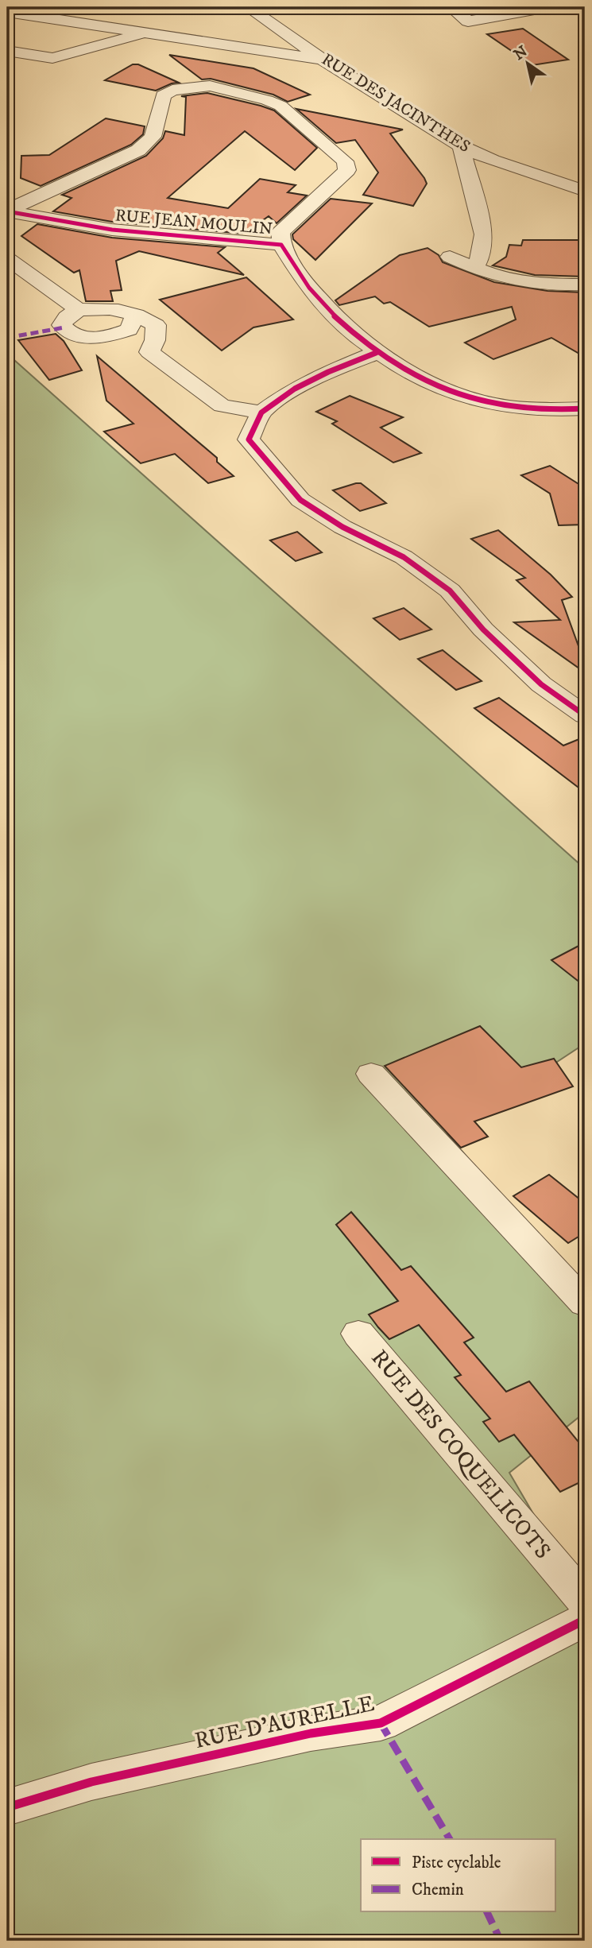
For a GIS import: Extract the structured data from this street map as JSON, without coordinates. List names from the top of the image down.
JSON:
{
  "streets": {
    "street": [
      "RUE DES JACINTHES",
      "RUE JEAN MOULIN",
      "RUE DES COQUELICOTS",
      "RUE D'AURELLE"
    ]
  },
  "legend": ["Piste cyclable", "Chemin"],
  "north": "top left"
}
